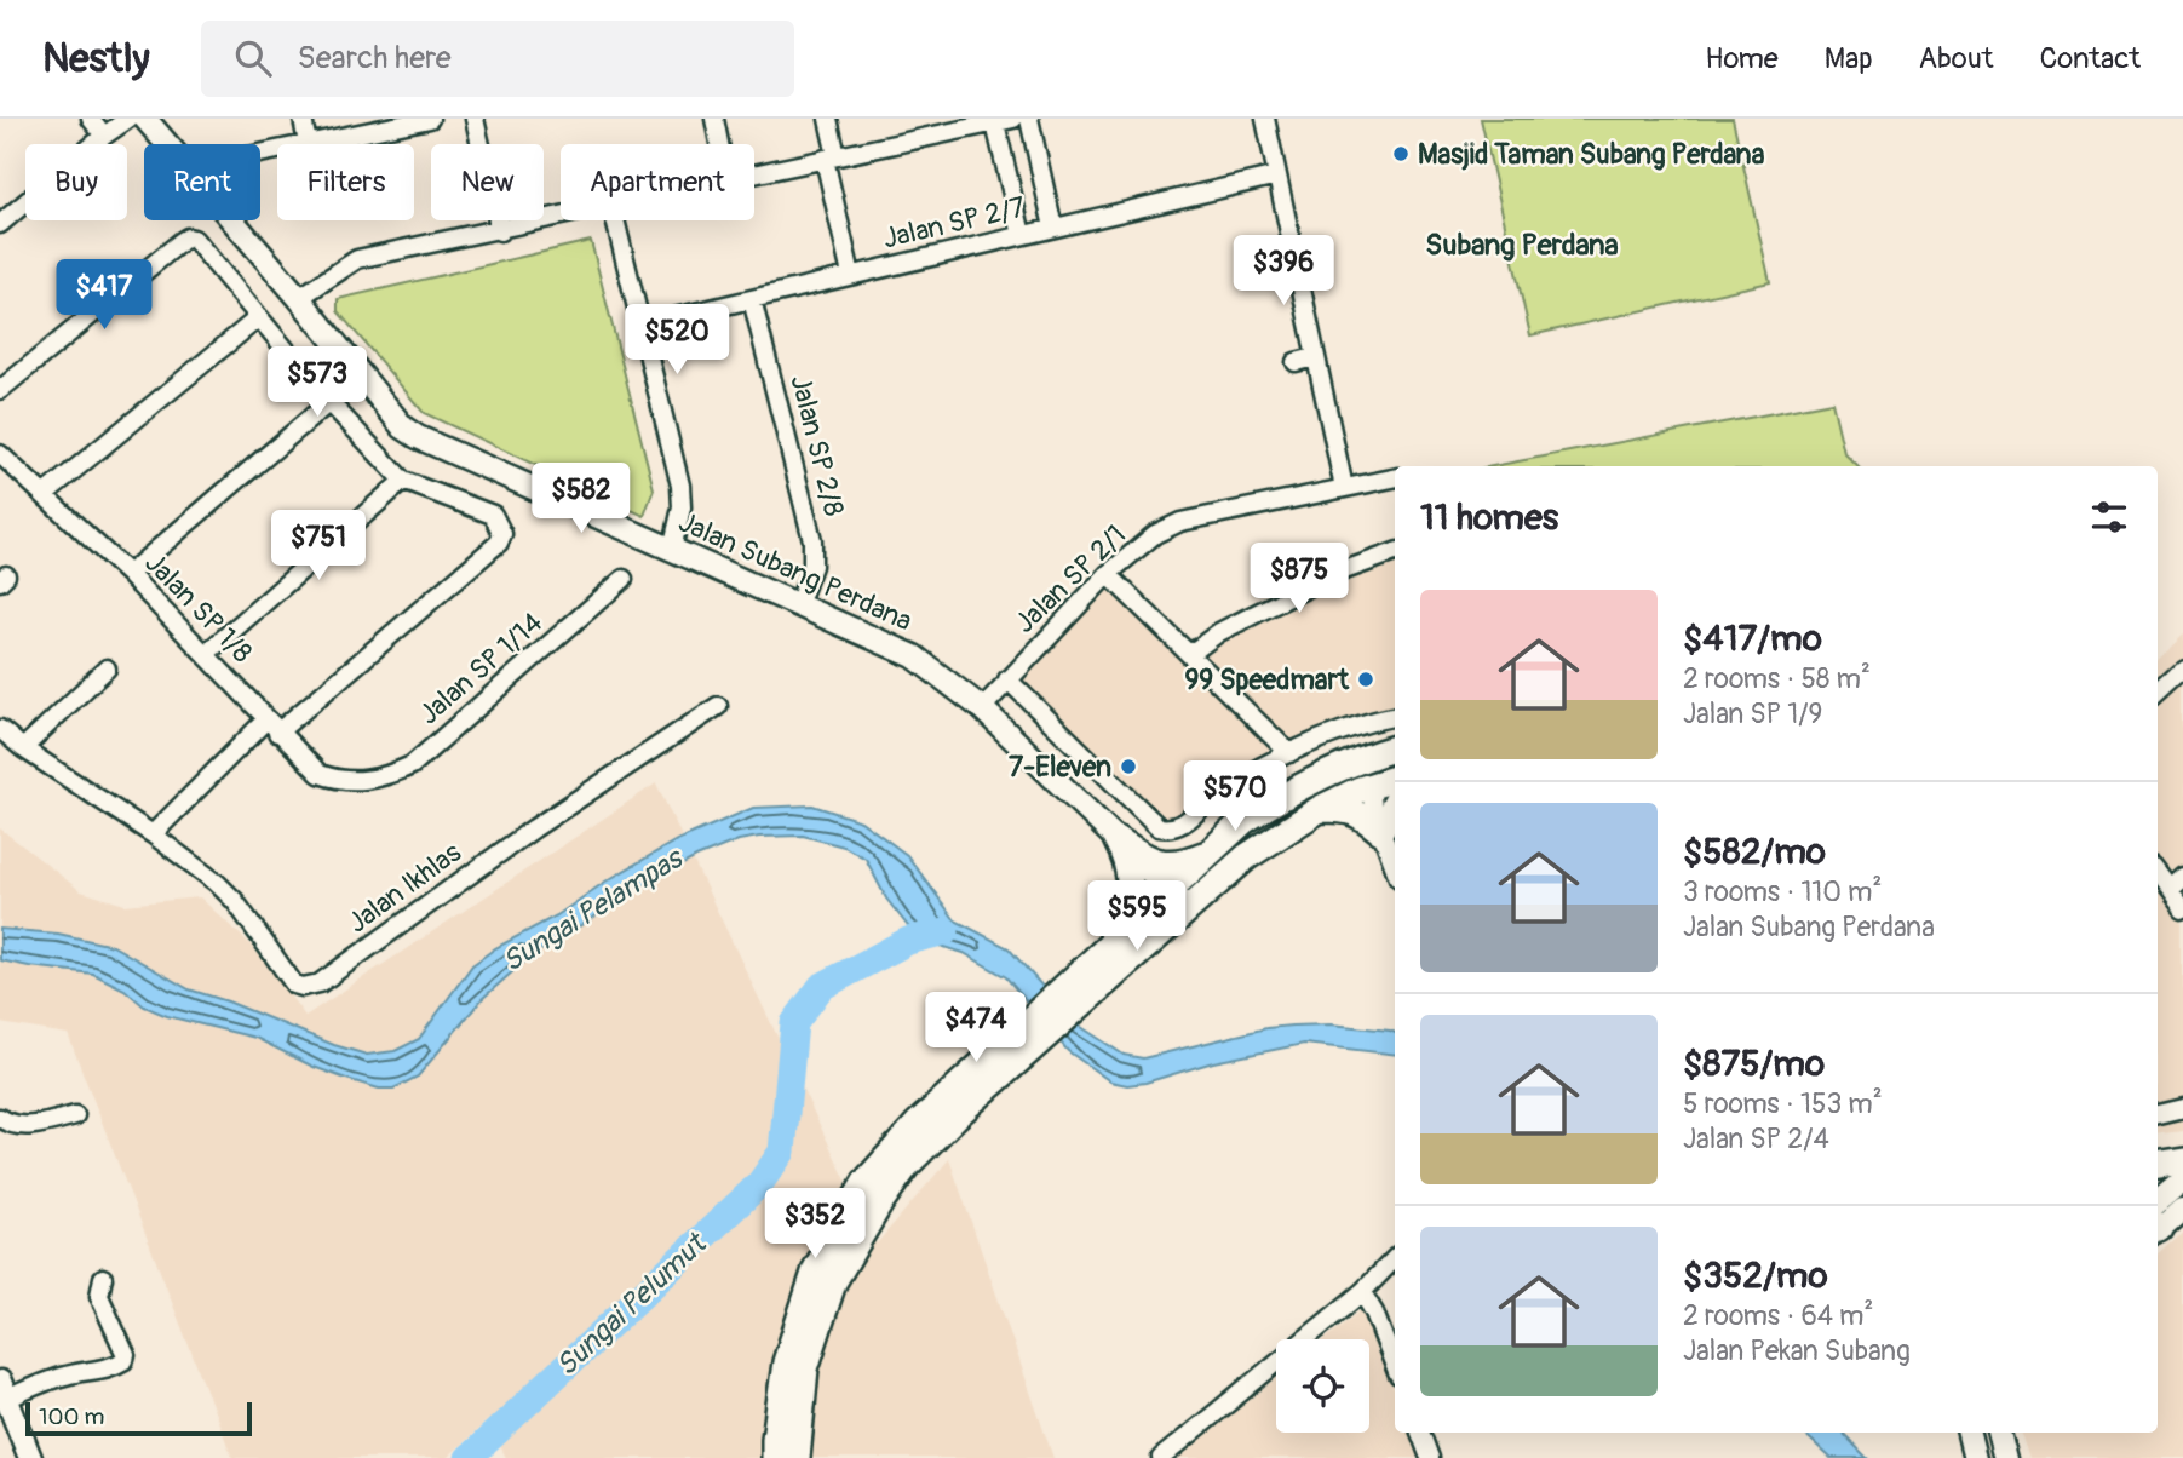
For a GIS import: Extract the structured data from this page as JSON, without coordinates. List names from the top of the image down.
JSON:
{
  "streets": {
    "street": [
      "Jalan SP 2/7",
      "Jalan SP 2/8",
      "Jalan Subang Perdana",
      "Jalan SP 2/1",
      "Jalan SP 1/8",
      "Jalan SP 1/14",
      "Jalan Ikhlas"
    ]
  },
  "crossings": [
    ["Jalan SP 2/7", "Jalan SP 2/8"],
    ["Jalan SP 2/8", "Jalan Subang Perdana"],
    ["Jalan Subang Perdana", "Jalan SP 2/1"],
    ["Jalan SP 1/8", "Jalan SP 1/14"]
  ],
  "districts": ["Subang Perdana"],
  "water": ["Sungai Pelampas", "Sungai Pelumut"],
  "places": ["Masjid Taman Subang Perdana", "99 Speedmart", "7-Eleven"],
  "scale_bar": "100 m",
  "page": {
    "header": "Nestly",
    "search": "Search here",
    "nav": [
      "Home",
      "Map",
      "About",
      "Contact"
    ],
    "chip": [
      "Buy",
      "Rent",
      "Filters",
      "New",
      "Apartment"
    ],
    "price": [
      "$396",
      "$417",
      "$520",
      "$573",
      "$582",
      "$751",
      "$875",
      "$570",
      "$595",
      "$474",
      "$352"
    ],
    "heading": "11 homes",
    "list": [
      {
        "name": "$417/mo",
        "note": "2 rooms · 58 m² · Jalan SP 1/9"
      },
      {
        "name": "$582/mo",
        "note": "3 rooms · 110 m² · Jalan Subang Perdana"
      },
      {
        "name": "$875/mo",
        "note": "5 rooms · 153 m² · Jalan SP 2/4"
      },
      {
        "name": "$352/mo",
        "note": "2 rooms · 64 m² · Jalan Pekan Subang"
      }
    ],
    "scale": "100 m"
  }
}
